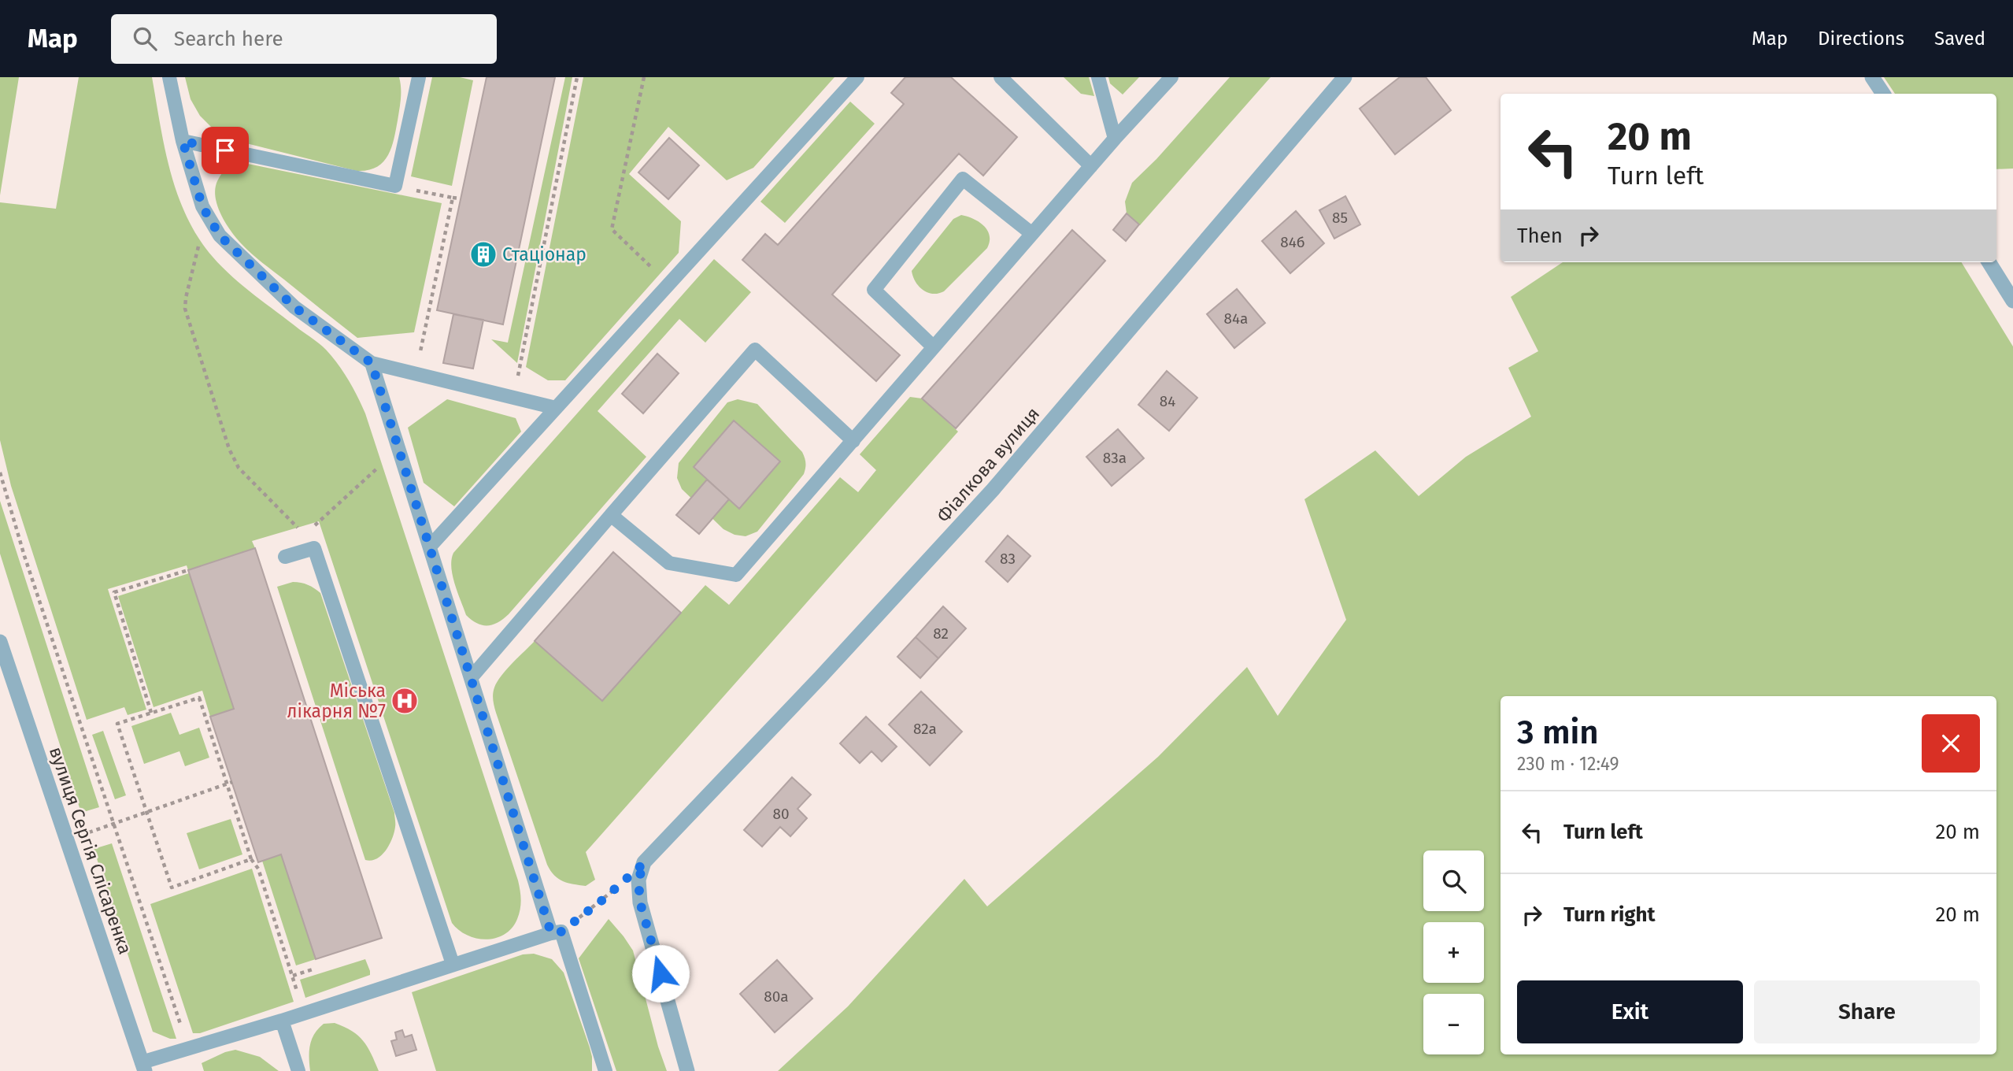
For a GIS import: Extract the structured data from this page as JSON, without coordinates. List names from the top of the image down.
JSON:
{
  "streets": {
    "street": ["Фіалкова вулиця", "вулиця Сергія Слісаренка"]
  },
  "places": {
    "building": ["Стаціонар"],
    "hospital": ["Міська лікарня №7"]
  },
  "house_numbers": [
    "85",
    "84б",
    "84а",
    "84",
    "83а",
    "83",
    "82",
    "82а",
    "80",
    "80а"
  ],
  "page": {
    "header": "Map",
    "search": "Search here",
    "nav": ["Map", "Directions", "Saved"],
    "turn": ["20 m", "Turn left"],
    "then": "Then",
    "heading": ["3 min", "230 m · 12:49"],
    "list": [
      {
        "name": "Turn left",
        "value": "20 m"
      },
      {
        "name": "Turn right",
        "value": "20 m"
      }
    ],
    "map_buttons": ["+", "−"],
    "buttons": ["Exit", "Share"]
  }
}
